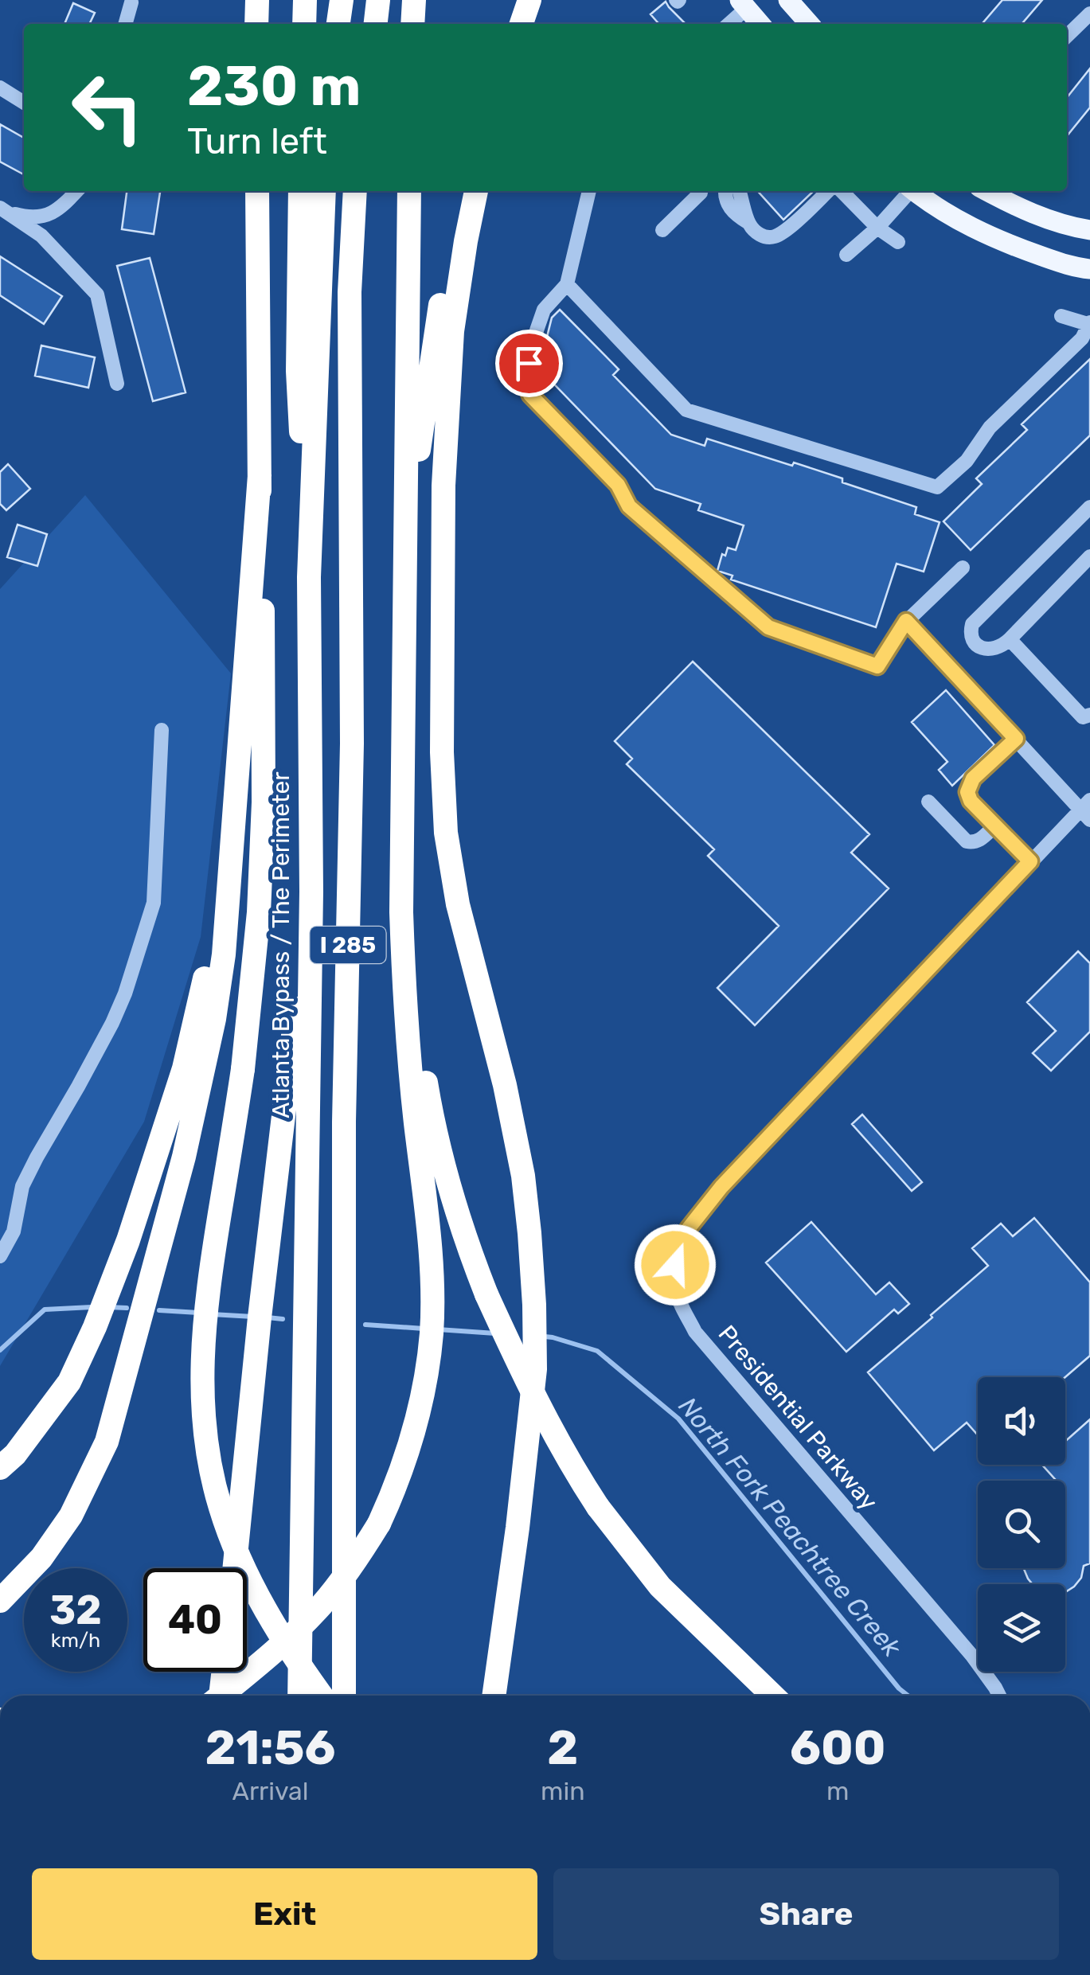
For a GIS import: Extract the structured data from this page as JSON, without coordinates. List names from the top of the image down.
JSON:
{
  "streets": {
    "highway": ["Atlanta Bypass / The Perimeter", "I 285"],
    "street": ["Presidential Parkway"]
  },
  "water": ["North Fork Peachtree Creek"],
  "page": {
    "turn": ["230 m", "Turn left"],
    "speed": "32 km/h",
    "limit": "40",
    "eta": [
      "21:56",
      "Arrival",
      "2",
      "min",
      "600",
      "m"
    ],
    "buttons": ["Exit", "Share"]
  }
}
